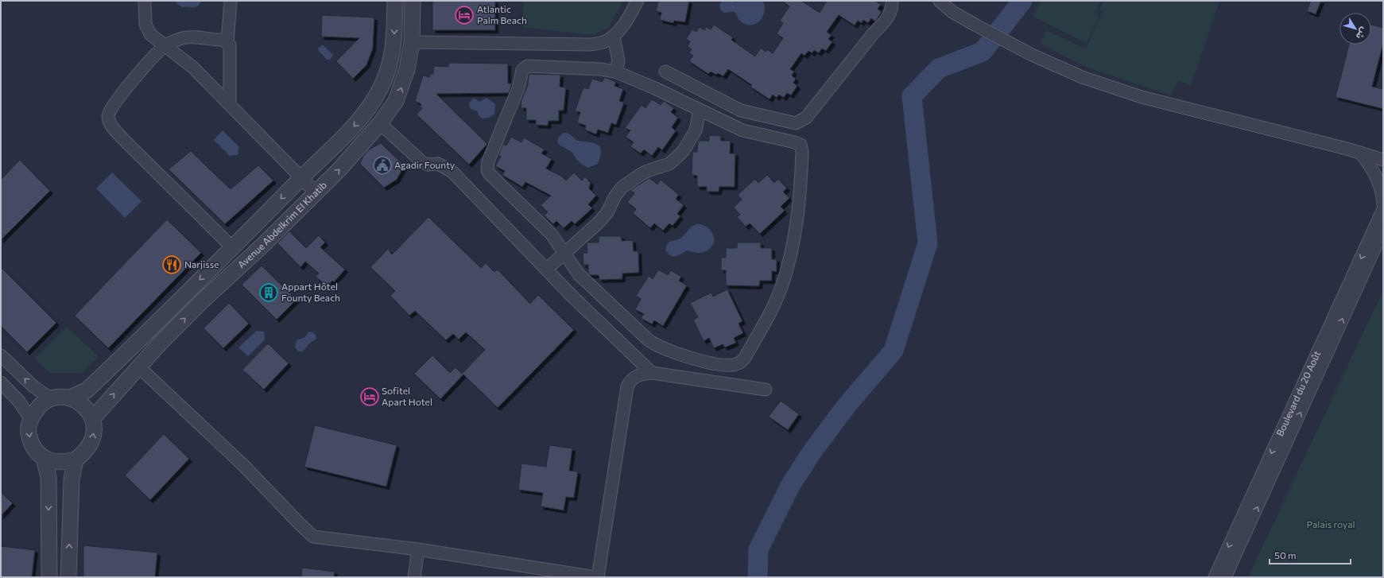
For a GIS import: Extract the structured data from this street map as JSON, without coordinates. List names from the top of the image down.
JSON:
{
  "streets": {
    "street": ["Avenue Abdelkrim El Khatib", "Boulevard du 20 Août"]
  },
  "parks": ["Palais royal"],
  "places": {
    "hotel": ["Atlantic Palm Beach", "Sofitel Apart Hotel"],
    "public building": ["Agadir Founty"],
    "restaurant": ["Narjisse"],
    "building": ["Appart Hôtel Founty Beach"]
  },
  "scale_bar": "50 m",
  "north": "bottom right"
}
